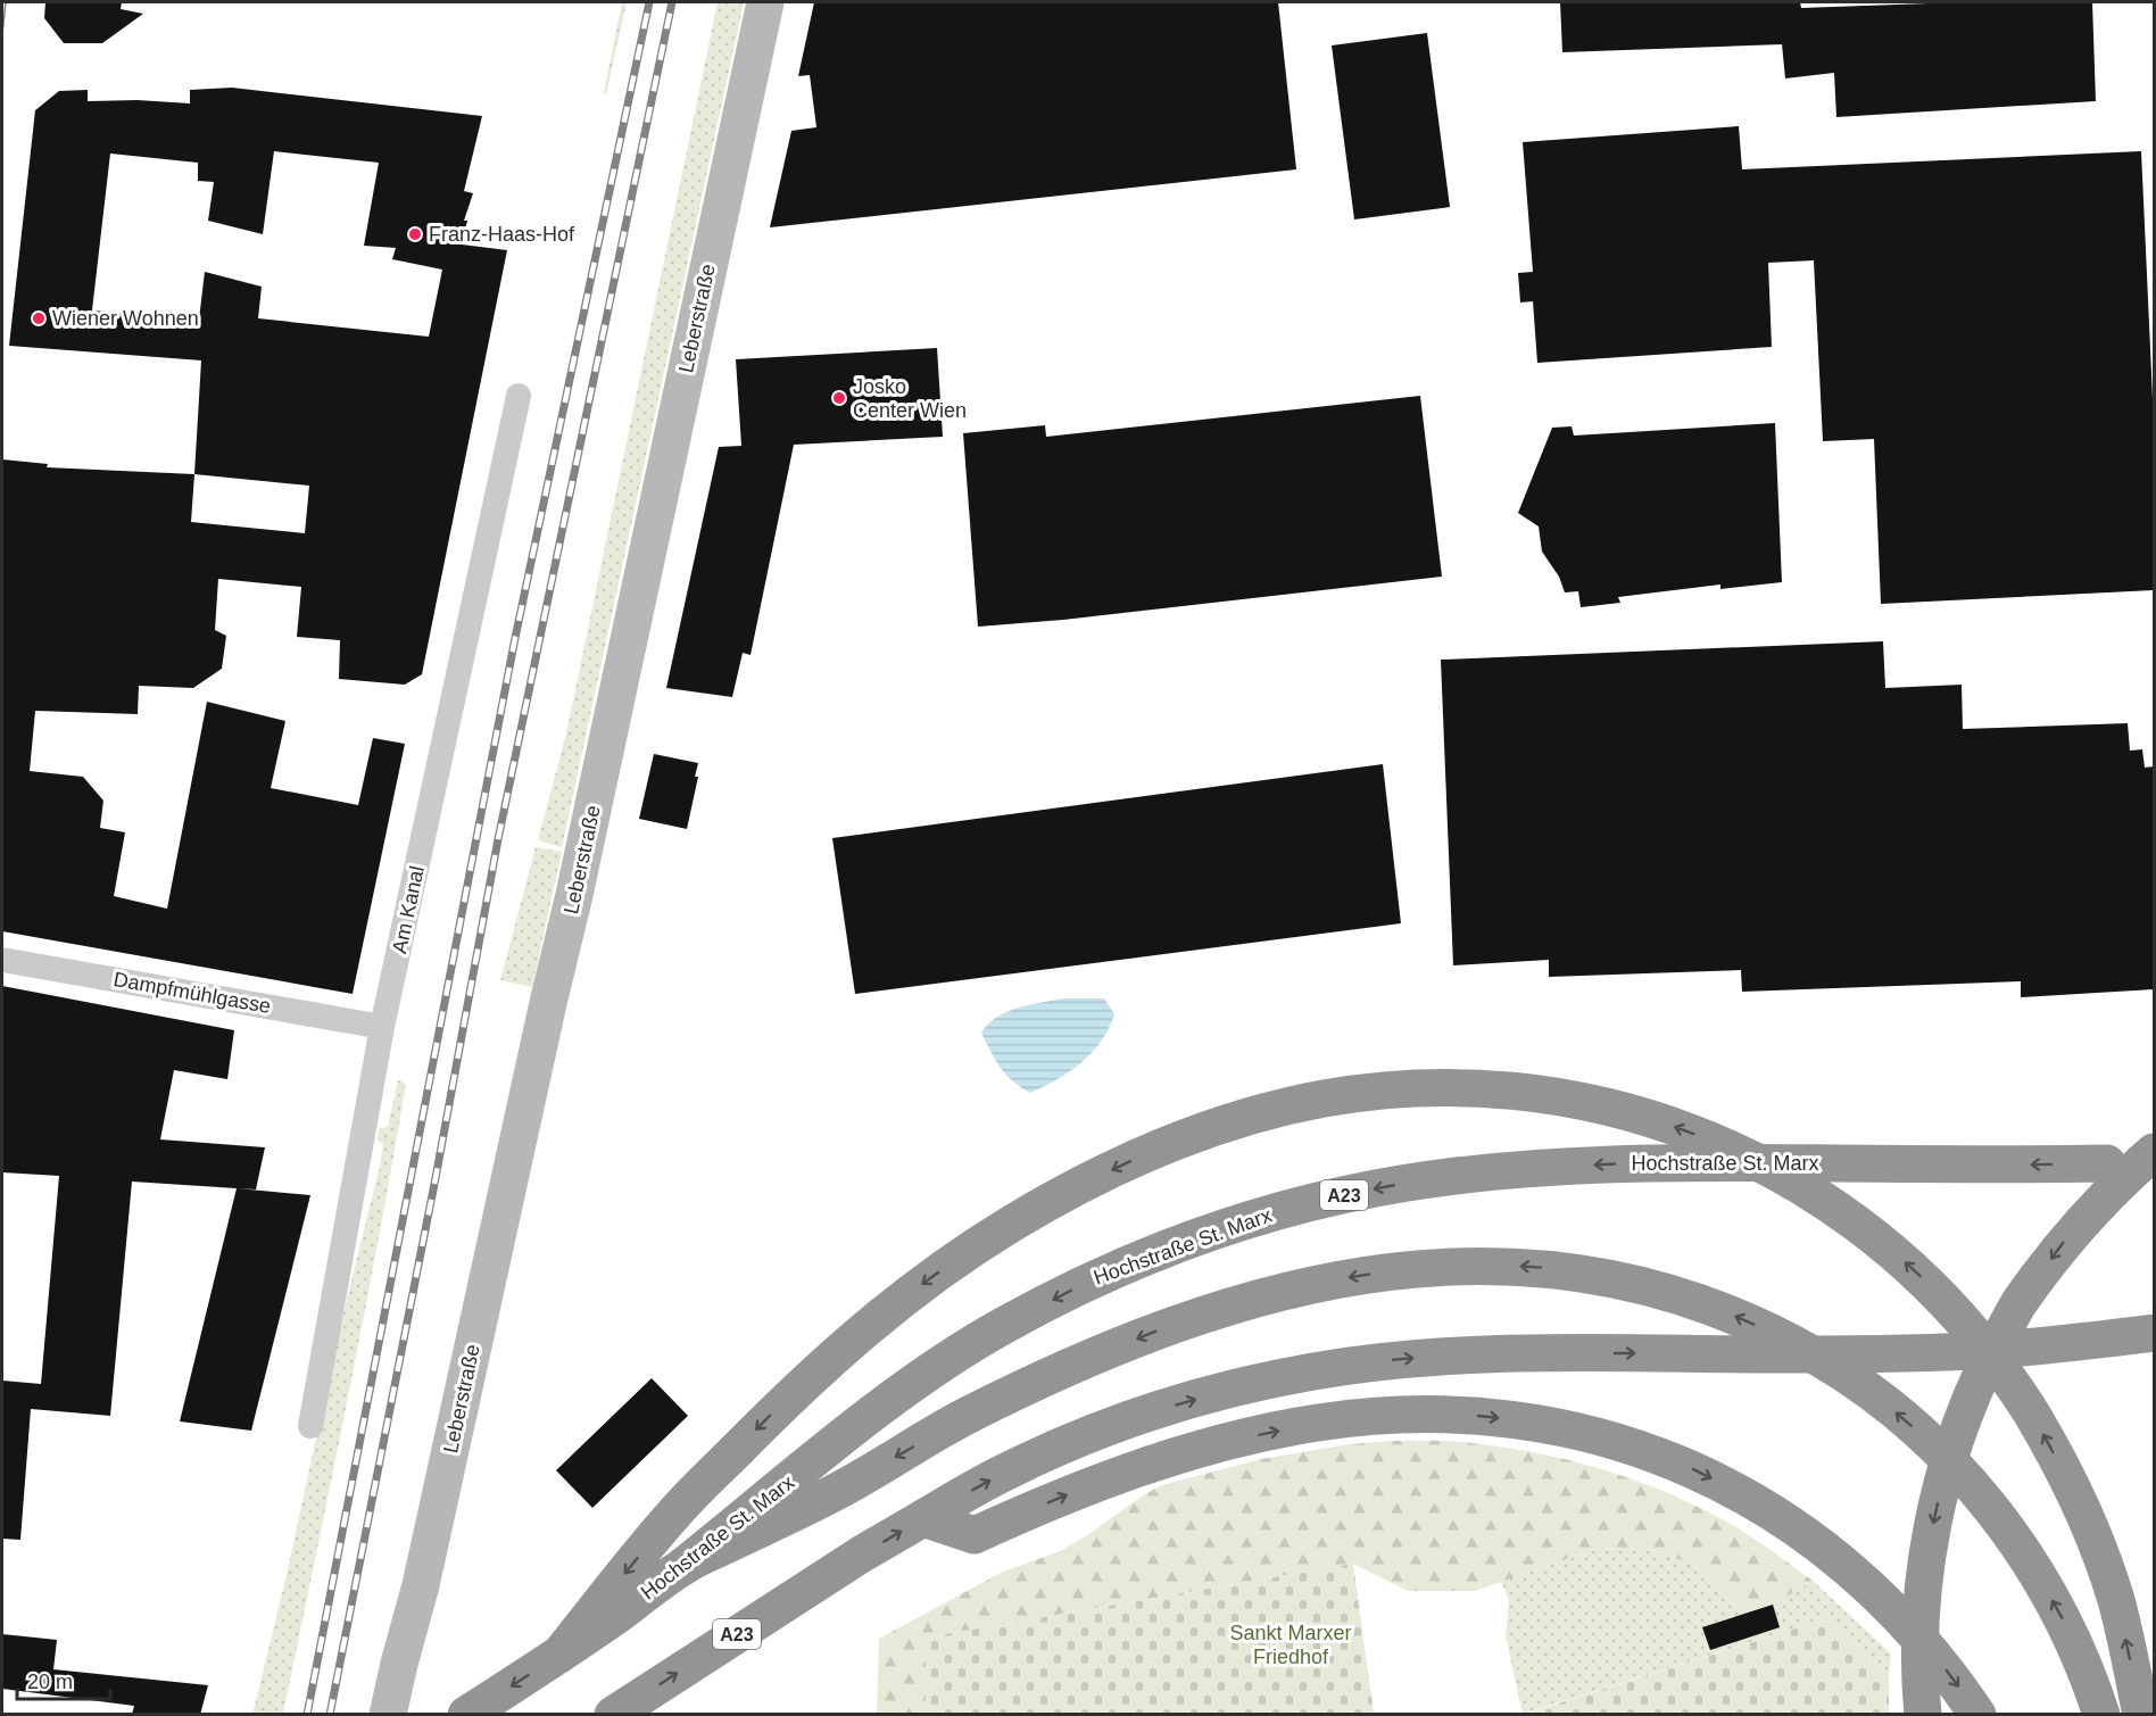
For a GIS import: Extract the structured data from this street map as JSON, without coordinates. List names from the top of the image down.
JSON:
{
  "streets": {
    "highway": ["Hochstraße St. Marx", "A23"],
    "street": ["Leberstraße", "Am Kanal", "Dampfmühlgasse"]
  },
  "crossings": [
    ["Am Kanal", "Dampfmühlgasse"]
  ],
  "parks": ["Sankt Marxer Friedhof"],
  "places": ["Franz-Haas-Hof", "Wiener Wohnen", "Josko Center Wien"],
  "scale_bar": "20 m"
}
